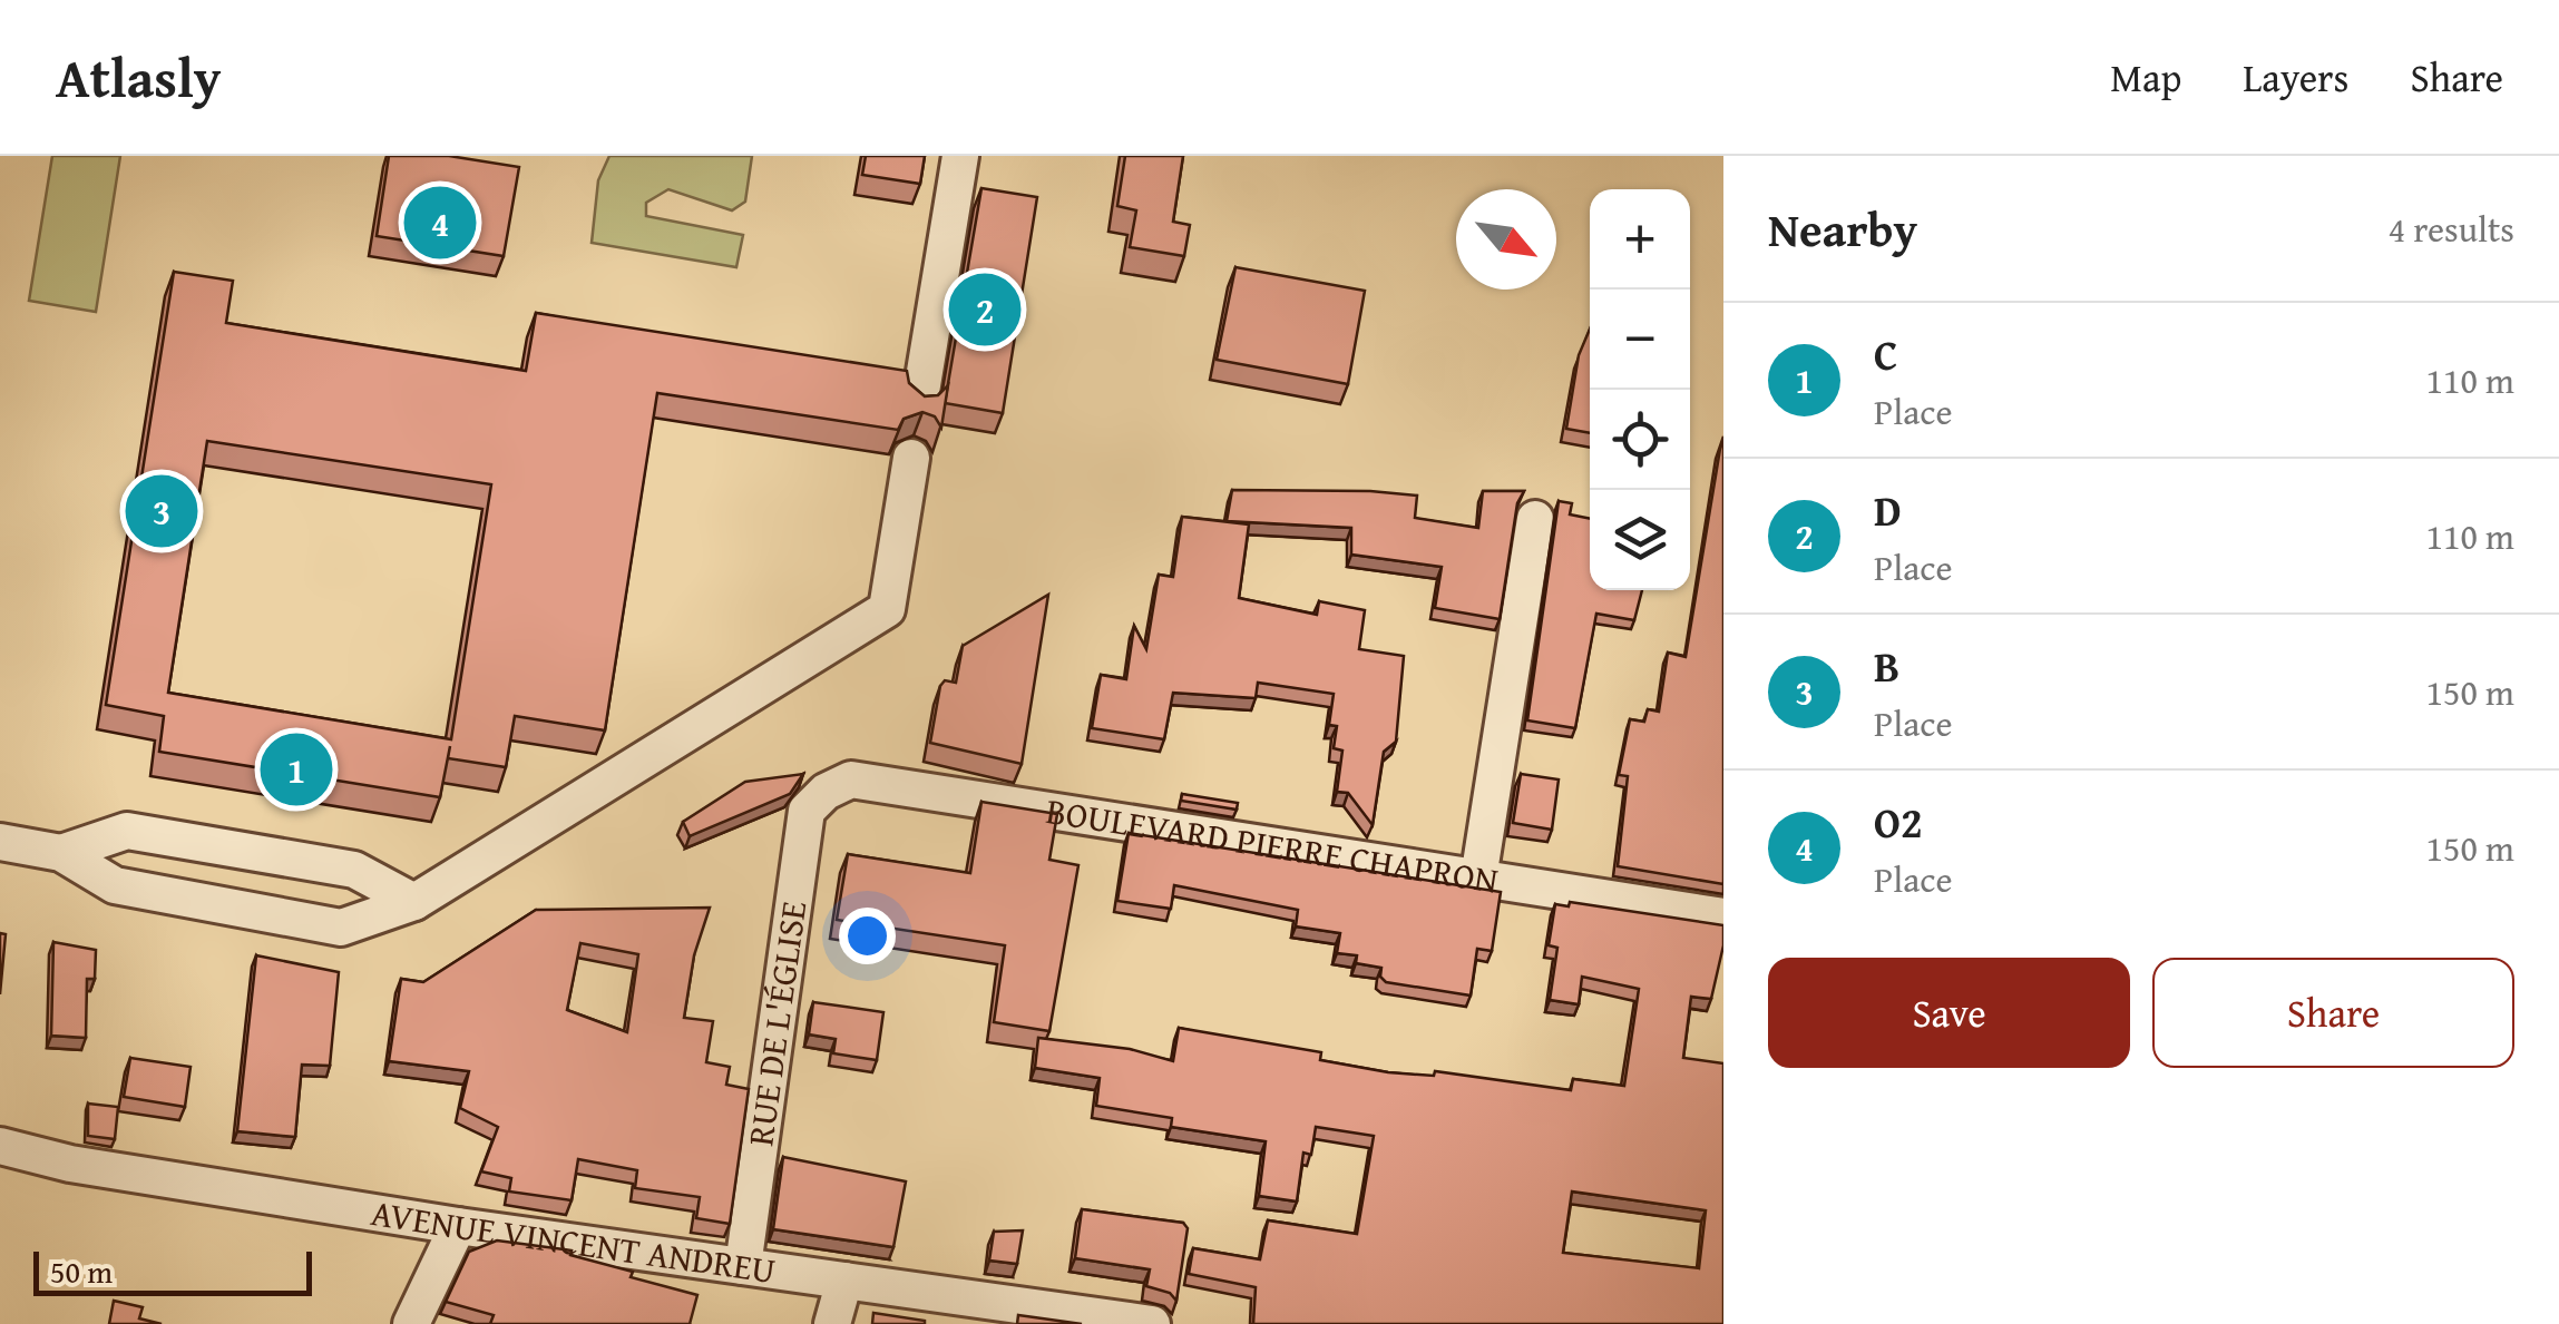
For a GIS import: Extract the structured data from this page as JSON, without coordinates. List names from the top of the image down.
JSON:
{
  "streets": {
    "street": ["BOULEVARD PIERRE CHAPRON", "RUE DE L'ÉGLISE", "AVENUE VINCENT ANDREU"]
  },
  "crossings": [
    ["BOULEVARD PIERRE CHAPRON", "RUE DE L'ÉGLISE"],
    ["RUE DE L'ÉGLISE", "AVENUE VINCENT ANDREU"]
  ],
  "scale_bar": "50 m",
  "north": "bottom right",
  "page": {
    "header": "Atlasly",
    "nav": ["Map", "Layers", "Share"],
    "heading": ["Nearby", "4 results"],
    "pins": [
      "4",
      "2",
      "3",
      "1"
    ],
    "map_buttons": ["+", "−"],
    "list": [
      {
        "mark": "1",
        "name": "C",
        "note": "Place",
        "value": "110 m"
      },
      {
        "mark": "2",
        "name": "D",
        "note": "Place",
        "value": "110 m"
      },
      {
        "mark": "3",
        "name": "B",
        "note": "Place",
        "value": "150 m"
      },
      {
        "mark": "4",
        "name": "O2",
        "note": "Place",
        "value": "150 m"
      }
    ],
    "buttons": ["Save", "Share"],
    "scale": "50 m"
  }
}
